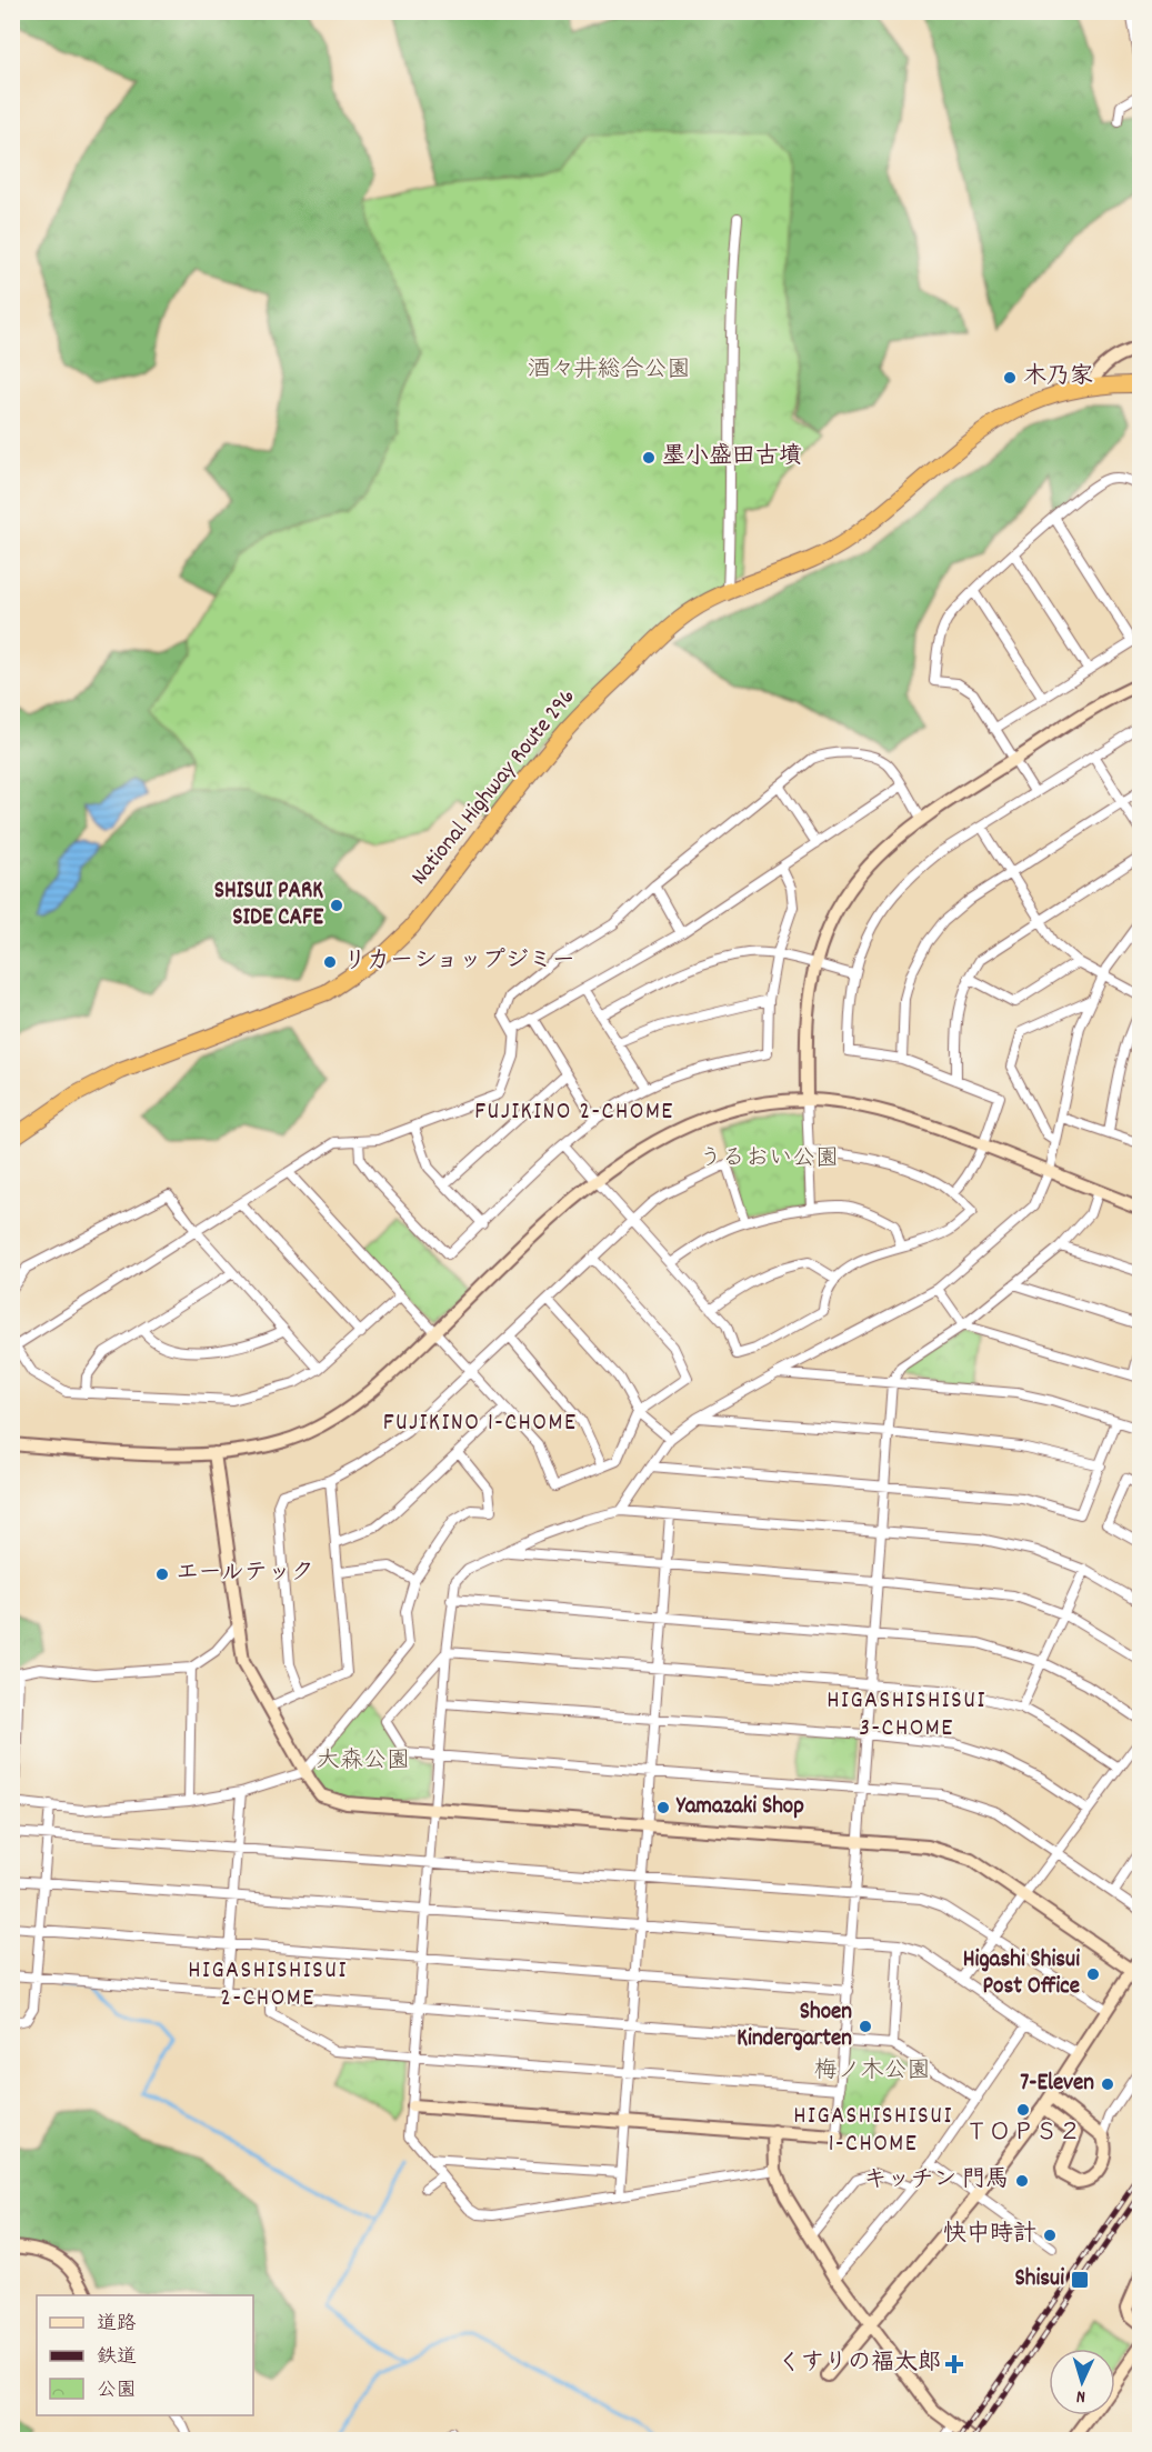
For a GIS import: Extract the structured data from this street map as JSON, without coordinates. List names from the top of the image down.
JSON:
{
  "streets": {
    "highway": ["National Highway Route 296"]
  },
  "districts": [
    "FUJIKINO 2-CHOME",
    "FUJIKINO 1-CHOME",
    "HIGASHISHISUI 3-CHOME",
    "HIGASHISHISUI 2-CHOME",
    "HIGASHISHISUI 1-CHOME"
  ],
  "parks": [
    "酒々井総合公園",
    "うるおい公園",
    "大森公園",
    "梅ノ木公園"
  ],
  "places": {
    "other": [
      "木乃家",
      "墨小盛田古墳",
      "SHISUI PARK SIDE CAFE",
      "リカーショップジミー",
      "エールテック",
      "Yamazaki Shop",
      "Higashi Shisui Post Office",
      "Shoen Kindergarten",
      "7-Eleven",
      "ＴＯＰＳ２",
      "キッチン 門馬",
      "快中時計"
    ],
    "transit": ["Shisui"],
    "health": ["くすりの福太郎"]
  },
  "legend": ["道路", "鉄道", "公園"],
  "north": "bottom"
}
